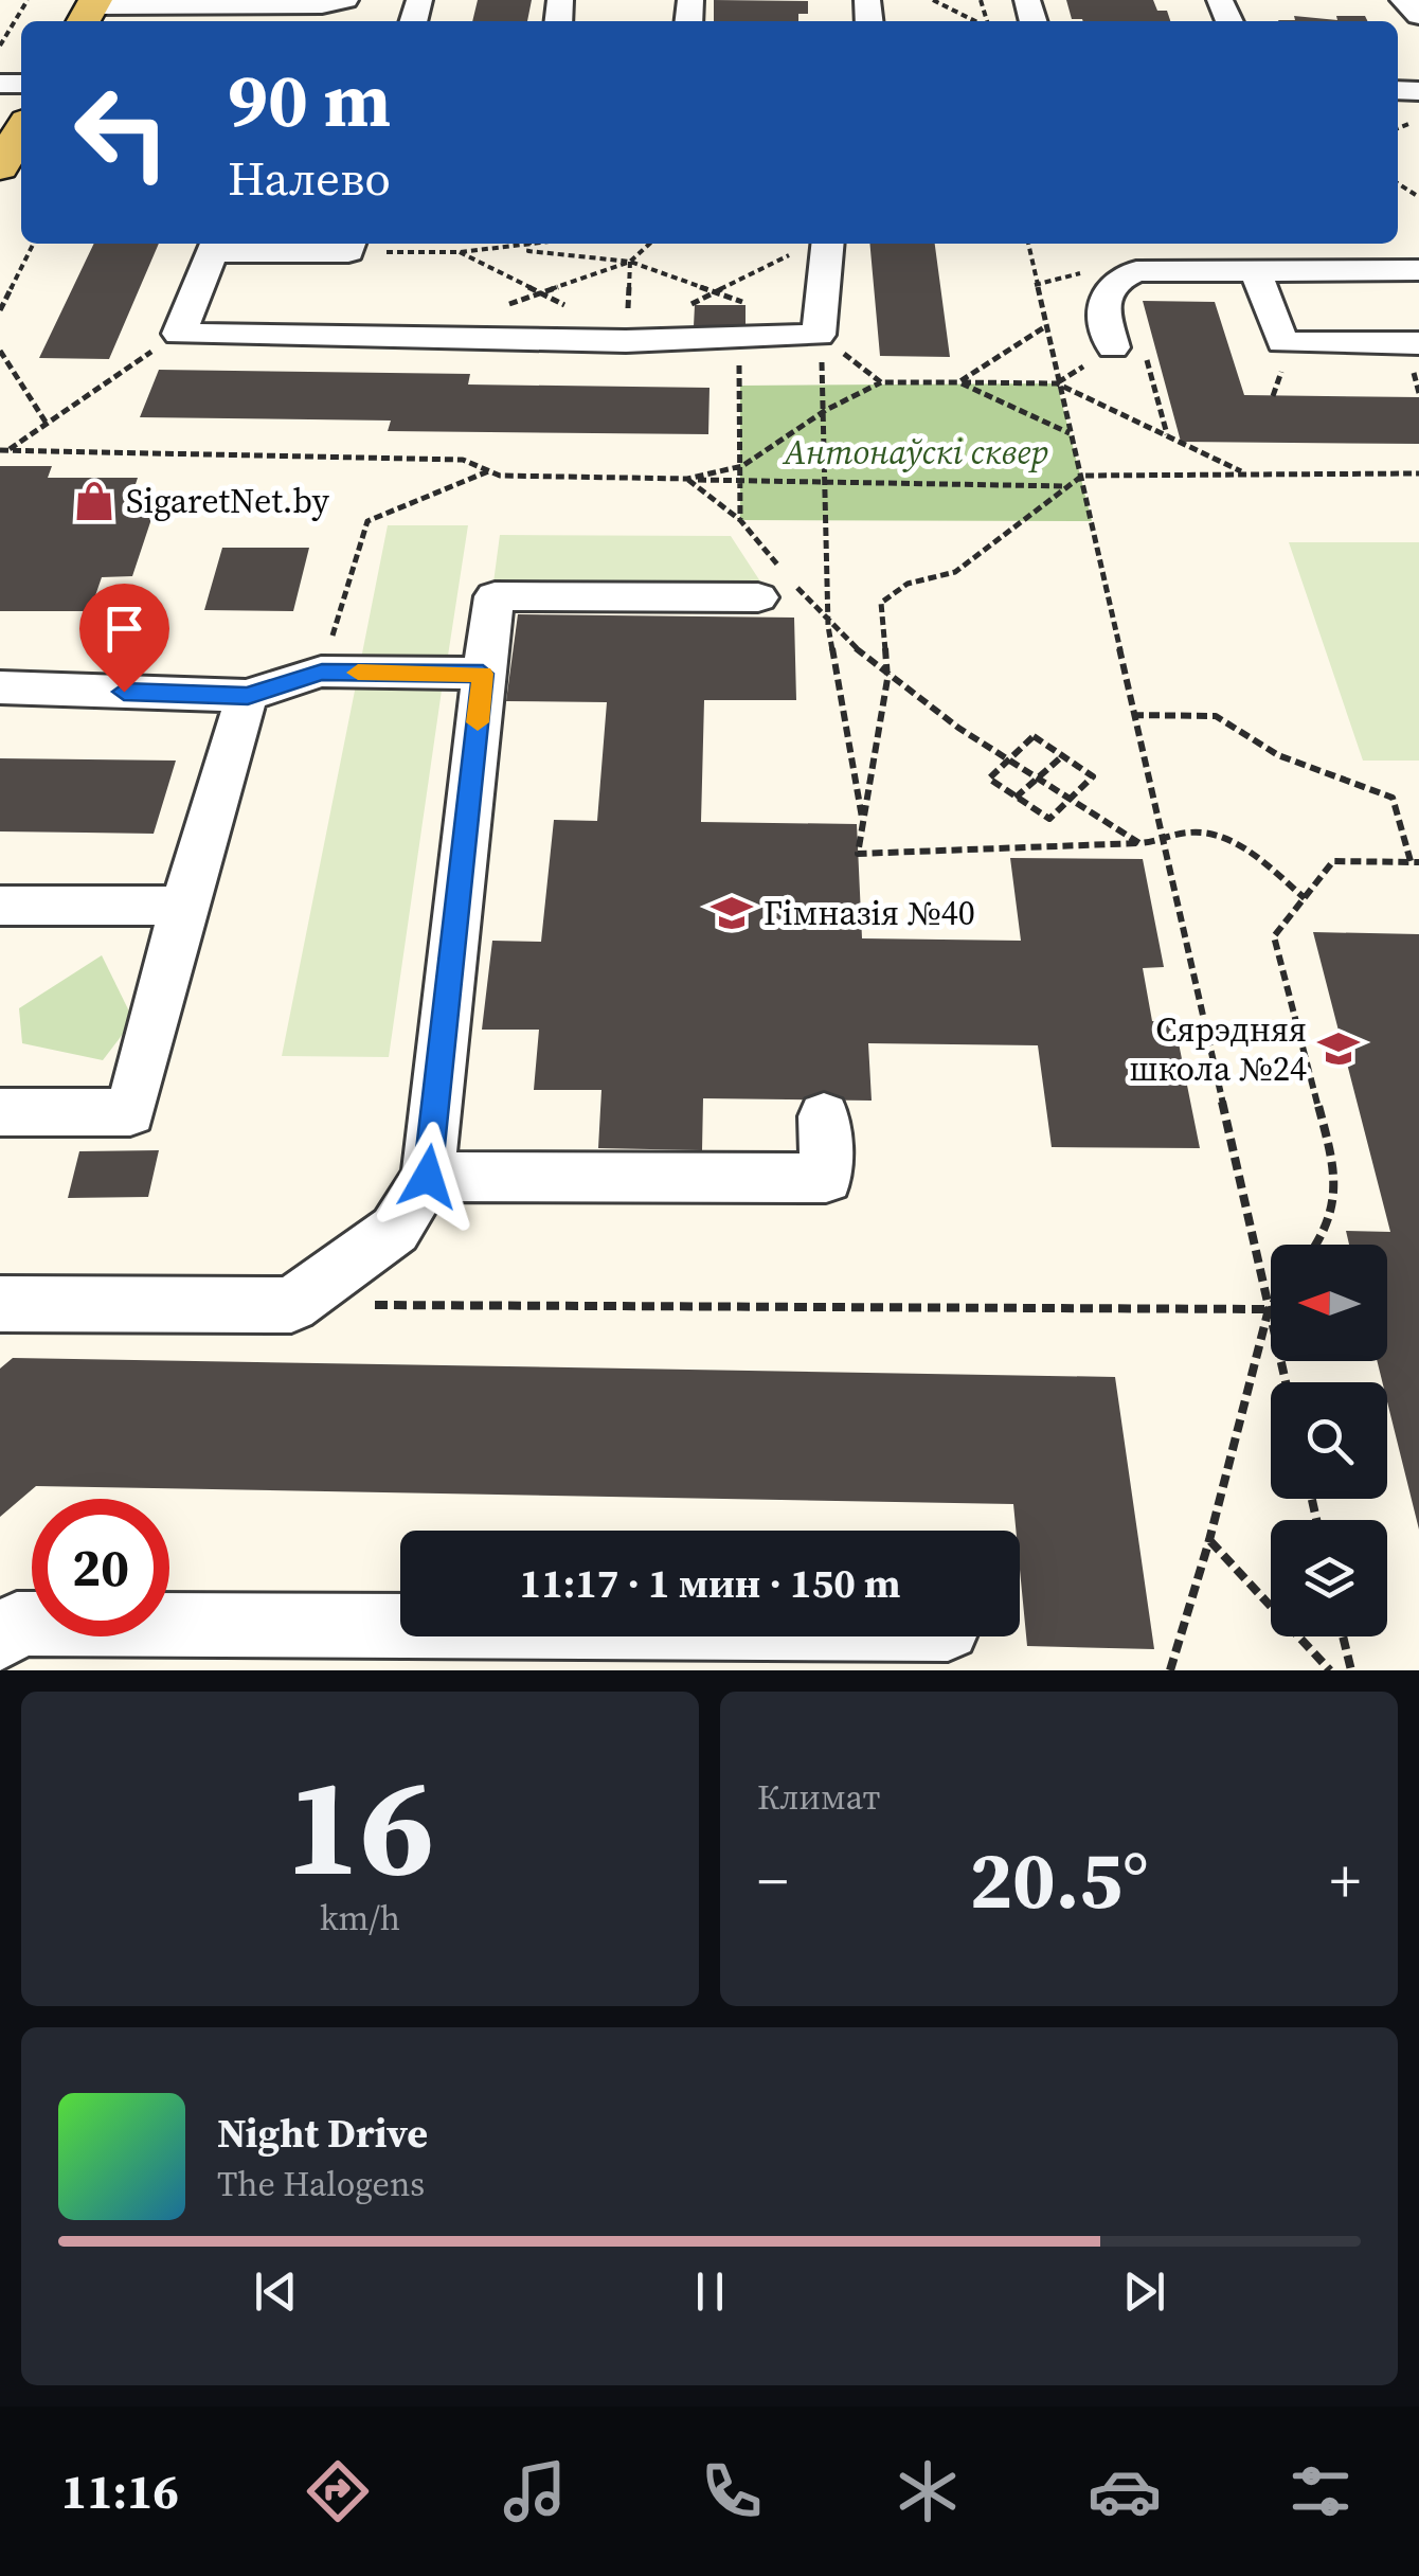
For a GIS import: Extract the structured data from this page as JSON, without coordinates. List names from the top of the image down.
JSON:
{
  "parks": ["Антонаўскі сквер"],
  "places": {
    "shop": ["SigaretNet.by"],
    "school or university": ["Гімназія №40", "Сярэдняя школа №24"]
  },
  "north": "left",
  "page": {
    "turn": ["90 m", "Налево"],
    "limit": "20",
    "trip": "11:17 · 1 мин · 150 m",
    "tile": [
      ["16", "km/h"],
      "Климат"
    ],
    "heat": ["−", "20.5°", "+"],
    "song": ["Night Drive", "The Halogens"],
    "tabs": "11:16"
  }
}
